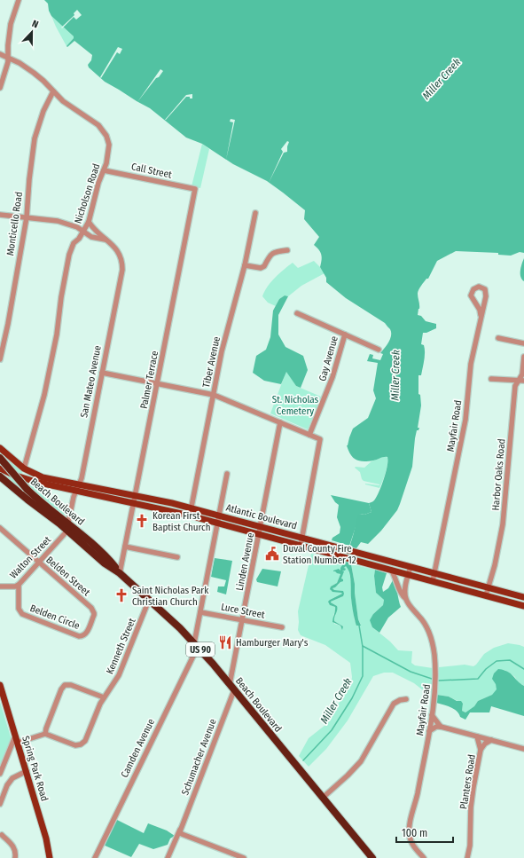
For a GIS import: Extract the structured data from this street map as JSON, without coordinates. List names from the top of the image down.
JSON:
{
  "streets": {
    "highway": ["Beach Boulevard", "US 90"],
    "main road": ["San Mateo Avenue", "Atlantic Boulevard", "Spring Park Road"],
    "street": [
      "Call Street",
      "Nicholson Road",
      "Monticello Road",
      "Gay Avenue",
      "Tiber Avenue",
      "Palmer Terrace",
      "Mayfair Road",
      "Harbor Oaks Road",
      "Walton Street",
      "Linden Avenue",
      "Belden Street",
      "Luce Street",
      "Belden Circle",
      "Kenneth Street",
      "Camden Avenue",
      "Schumacher Avenue",
      "Planters Road"
    ]
  },
  "crossings": [
    ["Call Street", "Nicholson Road"],
    ["Call Street", "Palmer Terrace"],
    ["Nicholson Road", "Monticello Road"],
    ["Nicholson Road", "San Mateo Avenue"],
    ["Nicholson Road", "Atlantic Boulevard"],
    ["Tiber Avenue", "Atlantic Boulevard"],
    ["Palmer Terrace", "Beach Boulevard"],
    ["Palmer Terrace", "Atlantic Boulevard"],
    ["San Mateo Avenue", "Beach Boulevard"],
    ["San Mateo Avenue", "Atlantic Boulevard"],
    ["San Mateo Avenue", "Walton Street"],
    ["Mayfair Road", "Atlantic Boulevard"],
    ["Harbor Oaks Road", "Atlantic Boulevard"],
    ["Beach Boulevard", "Walton Street"],
    ["Beach Boulevard", "Linden Avenue"],
    ["Beach Boulevard", "Kenneth Street"],
    ["Beach Boulevard", "Camden Avenue"],
    ["Beach Boulevard", "Schumacher Avenue"],
    ["Atlantic Boulevard", "Linden Avenue"],
    ["Atlantic Boulevard", "Camden Avenue"],
    ["Walton Street", "Belden Street"],
    ["Walton Street", "Belden Circle"],
    ["Linden Avenue", "Luce Street"],
    ["Belden Street", "Belden Circle"],
    ["Luce Street", "Camden Avenue"]
  ],
  "water": ["Miller Creek"],
  "parks": ["St. Nicholas Cemetery"],
  "places": {
    "church": ["Korean First Baptist Church", "Saint Nicholas Park Christian Church"],
    "public building": ["Duval County Fire Station Number 12"],
    "restaurant": ["Hamburger Mary's"]
  },
  "scale_bar": "100 m",
  "north": "top"
}
